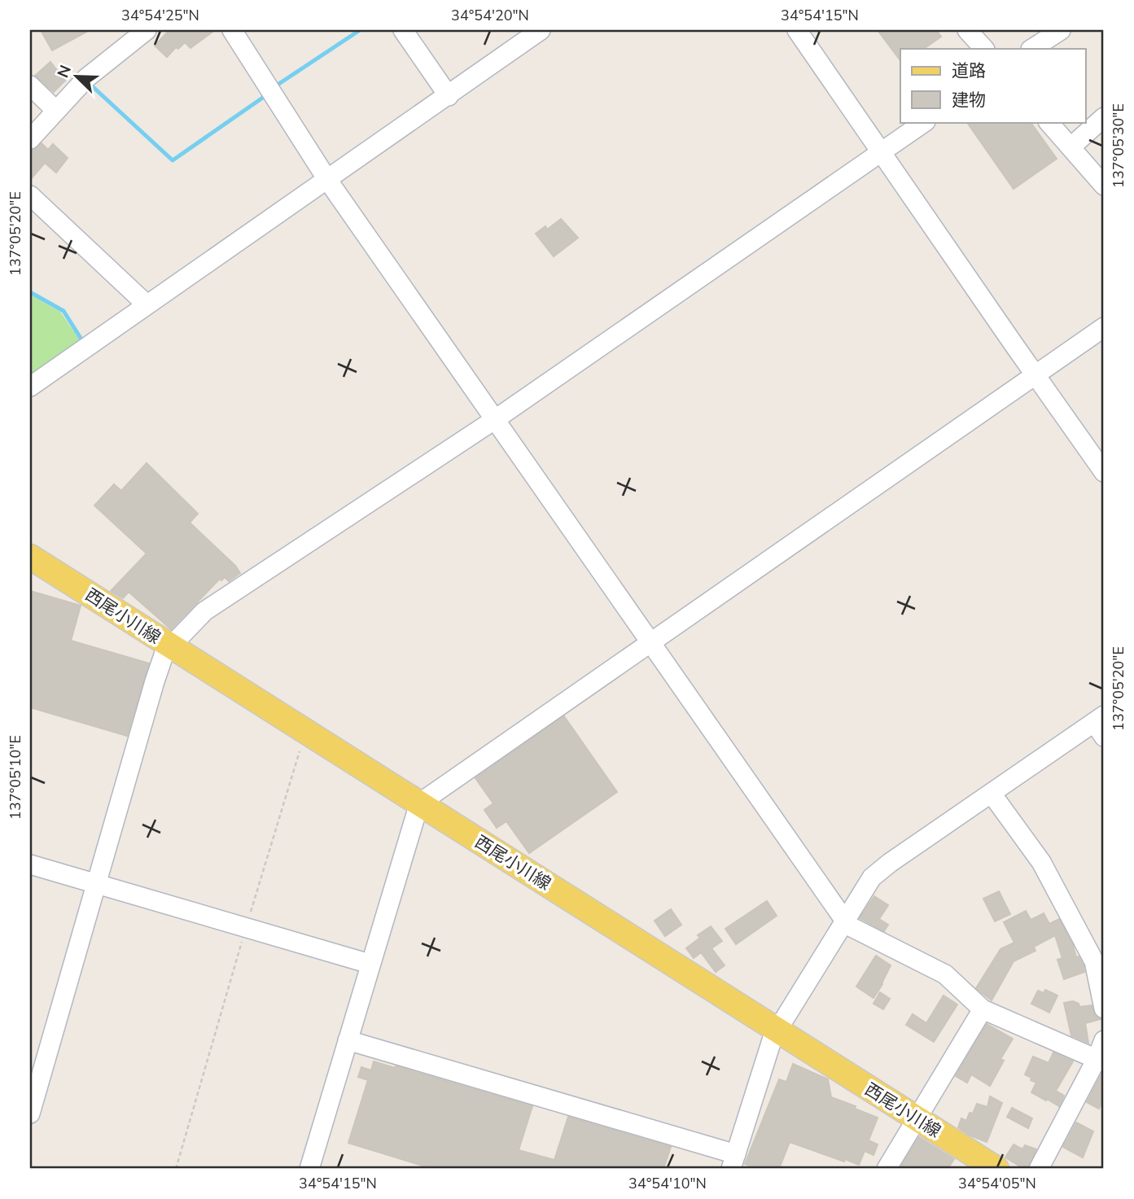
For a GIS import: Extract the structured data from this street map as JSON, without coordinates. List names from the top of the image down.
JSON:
{
  "streets": {
    "main road": ["西尾小川線"]
  },
  "legend": ["道路", "建物"],
  "north": "top left",
  "coordinates": [
    "34°54'25\"N",
    "34°54'20\"N",
    "34°54'15\"N",
    "137°05'30\"E",
    "137°05'20\"E",
    "137°05'10\"E",
    "34°54'10\"N",
    "34°54'05\"N"
  ]
}
